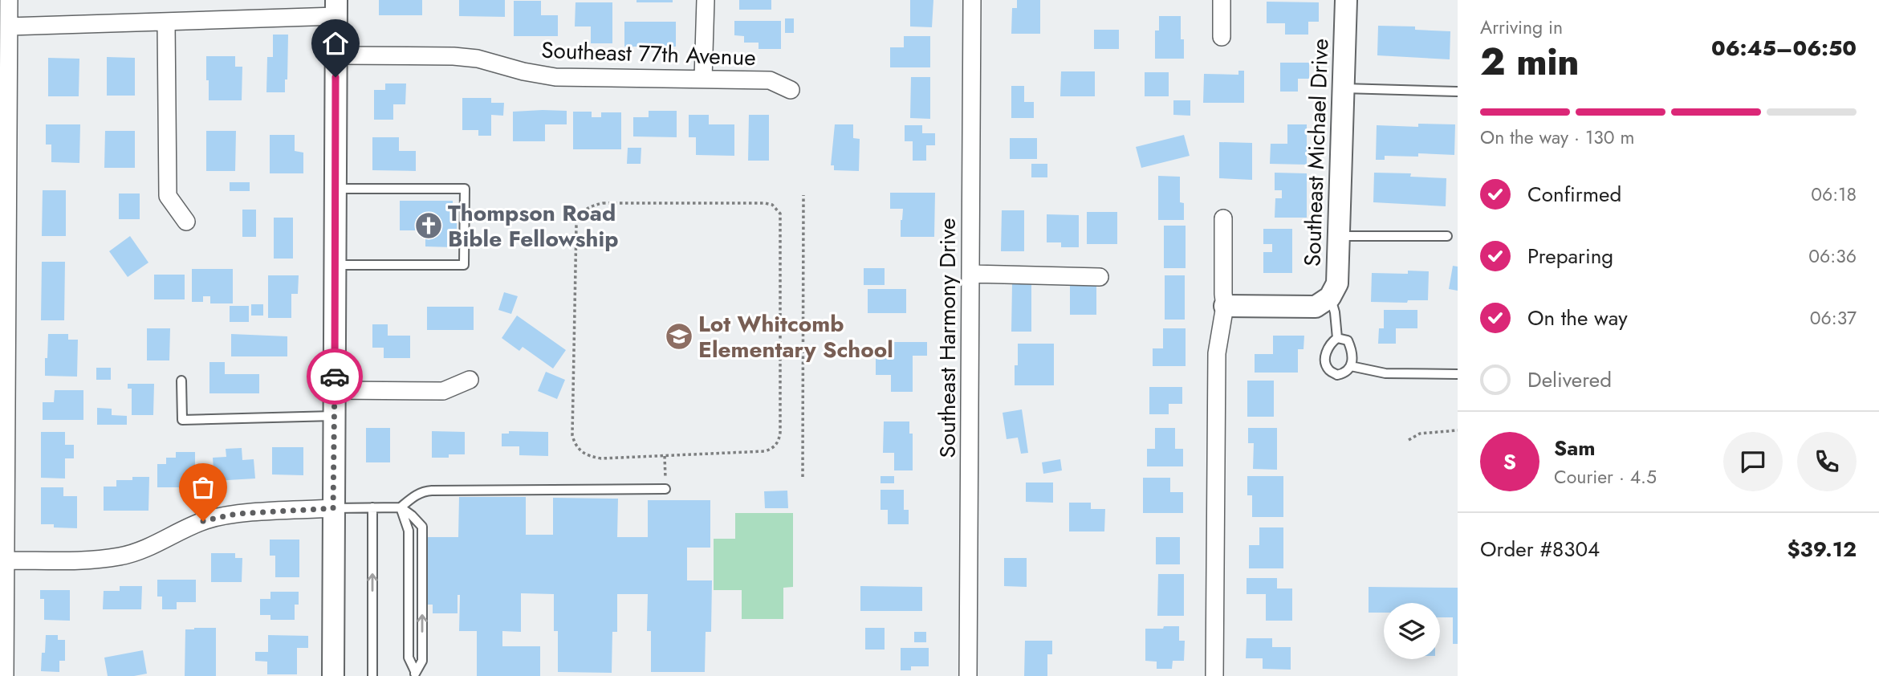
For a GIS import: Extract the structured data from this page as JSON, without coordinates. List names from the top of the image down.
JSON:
{
  "streets": {
    "street": ["Southeast 77th Avenue", "Southeast Michael Drive", "Southeast Harmony Drive"]
  },
  "places": {
    "church": ["Thompson Road Bible Fellowship"],
    "school or university": ["Lot Whitcomb Elementary School"]
  },
  "page": {
    "heading": ["2 min", "Arriving in", "06:45–06:50"],
    "panel": [
      "Sam",
      "Courier · 4.5",
      "Order #8304",
      "$39.12"
    ],
    "bar": "On the way · 130 m",
    "list": [
      ["Confirmed", "06:18"],
      ["Preparing", "06:36"],
      ["On the way", "06:37"],
      "Delivered"
    ],
    "round": "S"
  }
}
